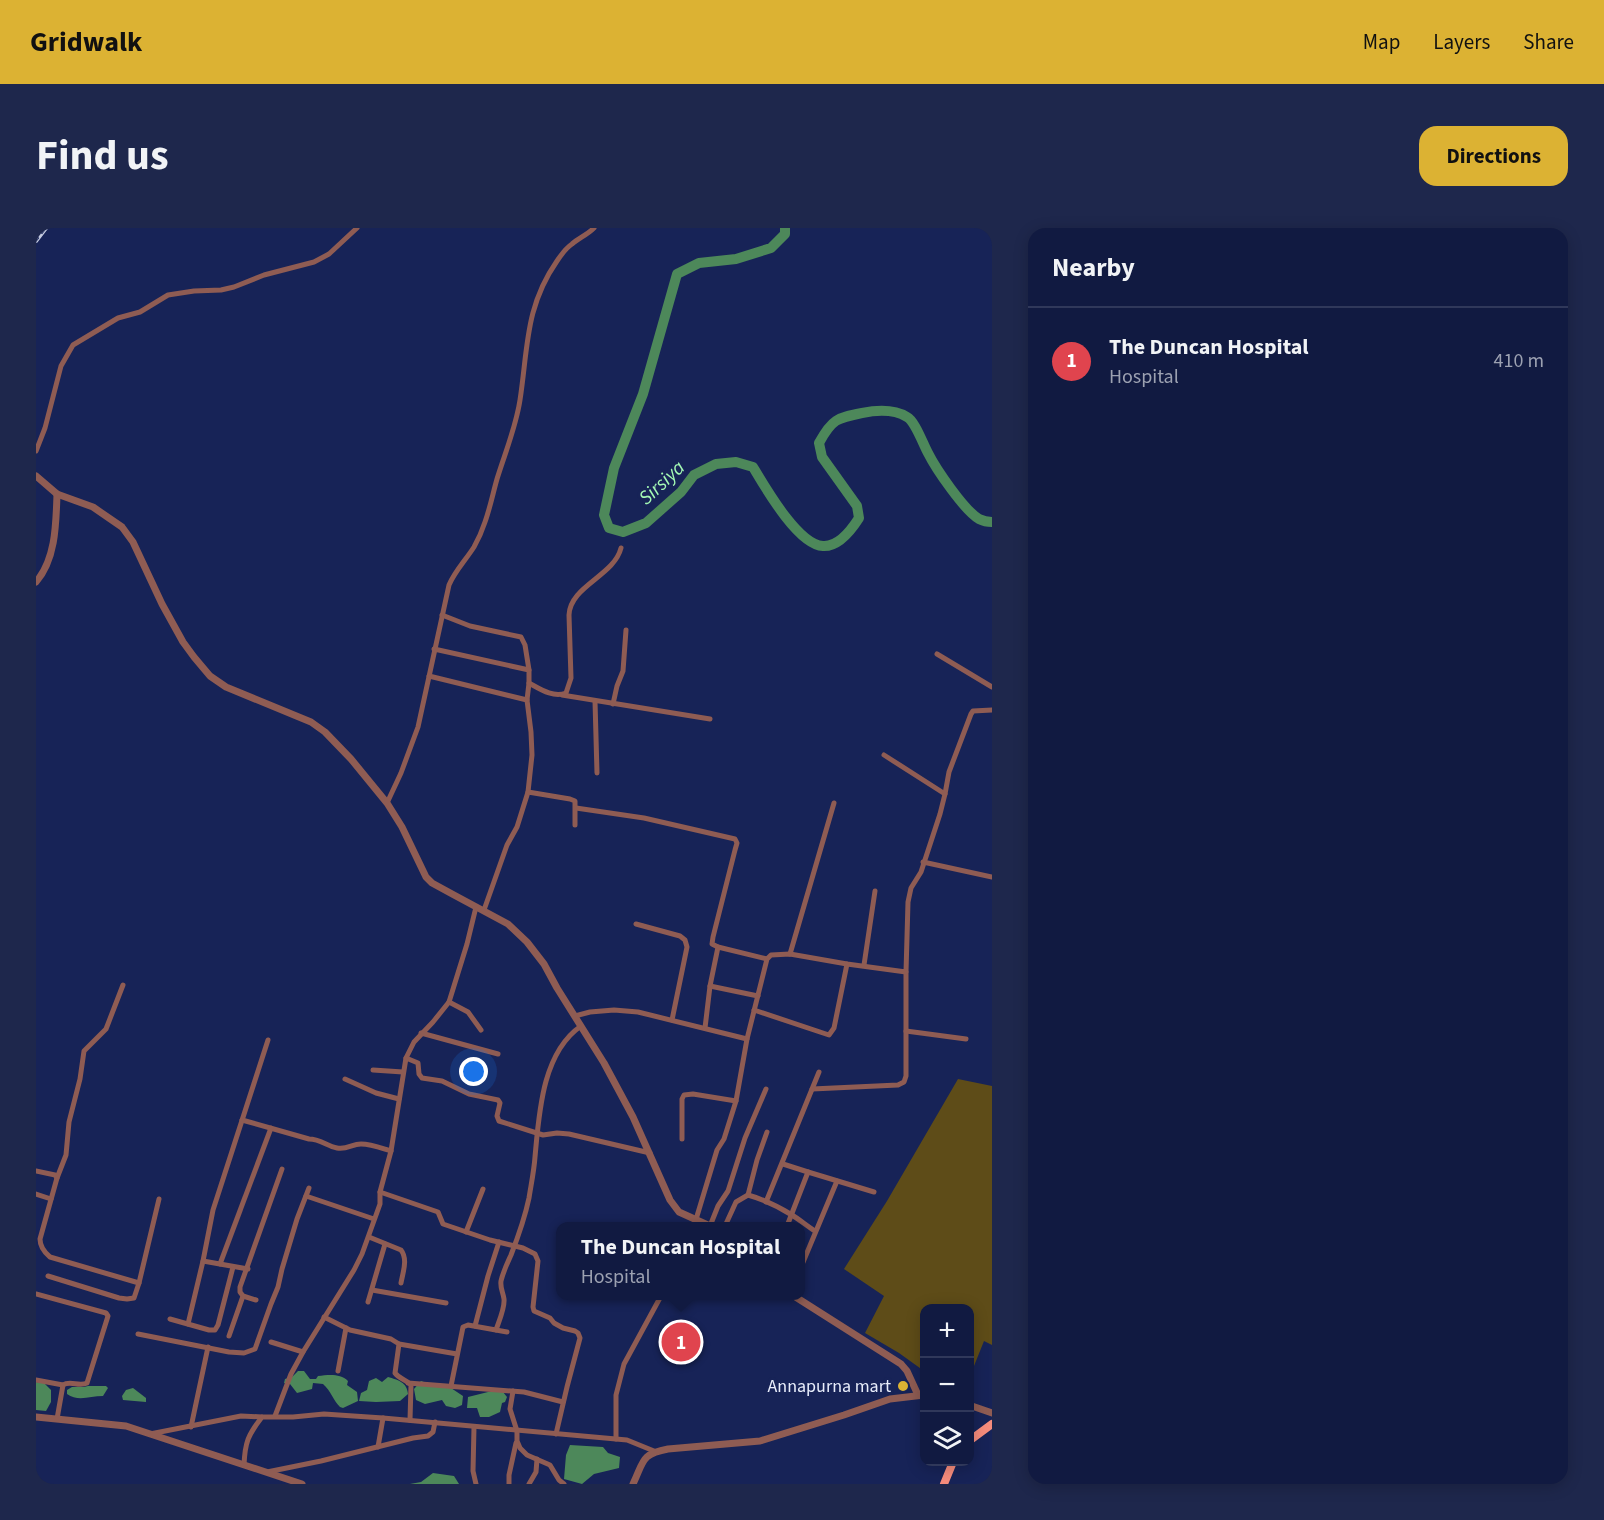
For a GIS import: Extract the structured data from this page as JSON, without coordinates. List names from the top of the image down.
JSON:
{
  "water": ["Sirsiya"],
  "places": ["Annapurna mart"],
  "page": {
    "header": "Gridwalk",
    "nav": ["Map", "Layers", "Share"],
    "title": "Find us",
    "buttons": "Directions",
    "heading": "Nearby",
    "list": [
      {
        "mark": "1",
        "name": "The Duncan Hospital",
        "note": "Hospital",
        "value": "410 m"
      }
    ],
    "popup": ["The Duncan Hospital", "Hospital"],
    "map_buttons": ["+", "−"],
    "pins": "1"
  }
}
